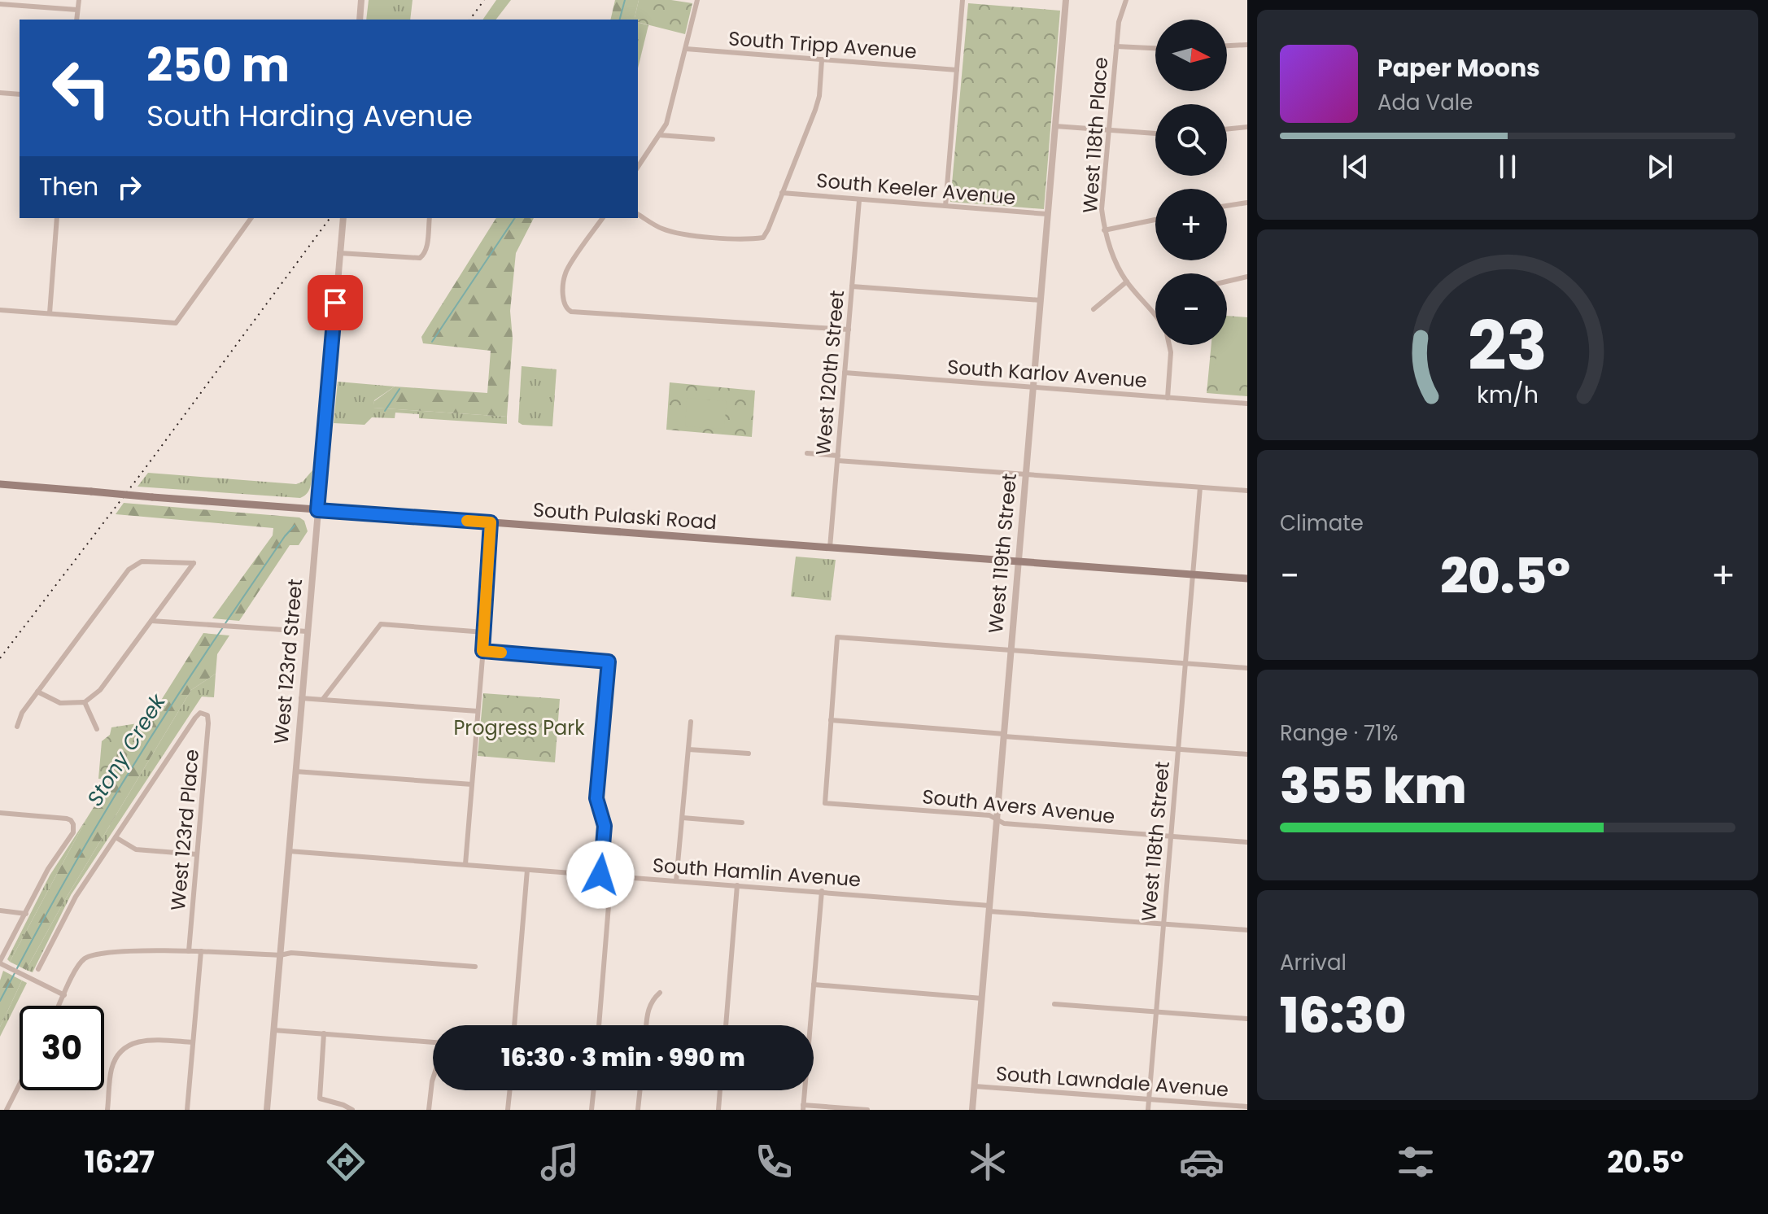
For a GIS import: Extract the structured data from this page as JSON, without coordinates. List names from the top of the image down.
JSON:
{
  "streets": {
    "main road": ["South Pulaski Road"],
    "street": [
      "South Tripp Avenue",
      "West 118th Place",
      "South Keeler Avenue",
      "West 120th Street",
      "South Karlov Avenue",
      "West 119th Street",
      "West 123rd Street",
      "South Avers Avenue",
      "West 123rd Place",
      "West 118th Street",
      "South Hamlin Avenue",
      "South Lawndale Avenue"
    ]
  },
  "crossings": [
    ["West 118th Place", "South Karlov Avenue"],
    ["South Keeler Avenue", "West 120th Street"],
    ["South Keeler Avenue", "West 119th Street"],
    ["West 120th Street", "South Karlov Avenue"],
    ["West 120th Street", "South Pulaski Road"],
    ["South Karlov Avenue", "West 119th Street"],
    ["South Pulaski Road", "West 119th Street"],
    ["South Pulaski Road", "West 123rd Street"],
    ["South Pulaski Road", "West 118th Street"],
    ["West 119th Street", "South Avers Avenue"],
    ["West 119th Street", "South Hamlin Avenue"],
    ["West 119th Street", "South Lawndale Avenue"],
    ["West 123rd Street", "South Hamlin Avenue"],
    ["South Avers Avenue", "West 118th Street"],
    ["West 118th Street", "South Hamlin Avenue"],
    ["West 118th Street", "South Lawndale Avenue"]
  ],
  "water": ["Stony Creek"],
  "parks": ["Progress Park"],
  "north": "right",
  "page": {
    "map_buttons": ["+", "−"],
    "turn": ["250 m", "South Harding Avenue"],
    "song": ["Paper Moons", "Ada Vale"],
    "then": "Then",
    "tile": [
      "Climate",
      ["Range · 71%", "355 km"],
      ["Arrival", "16:30"]
    ],
    "heat": ["−", "20.5°", "+"],
    "limit": "30",
    "trip": "16:30 · 3 min · 990 m",
    "tabs": ["16:27", "20.5°"],
    "gauge": ["23", "km/h"]
  }
}
